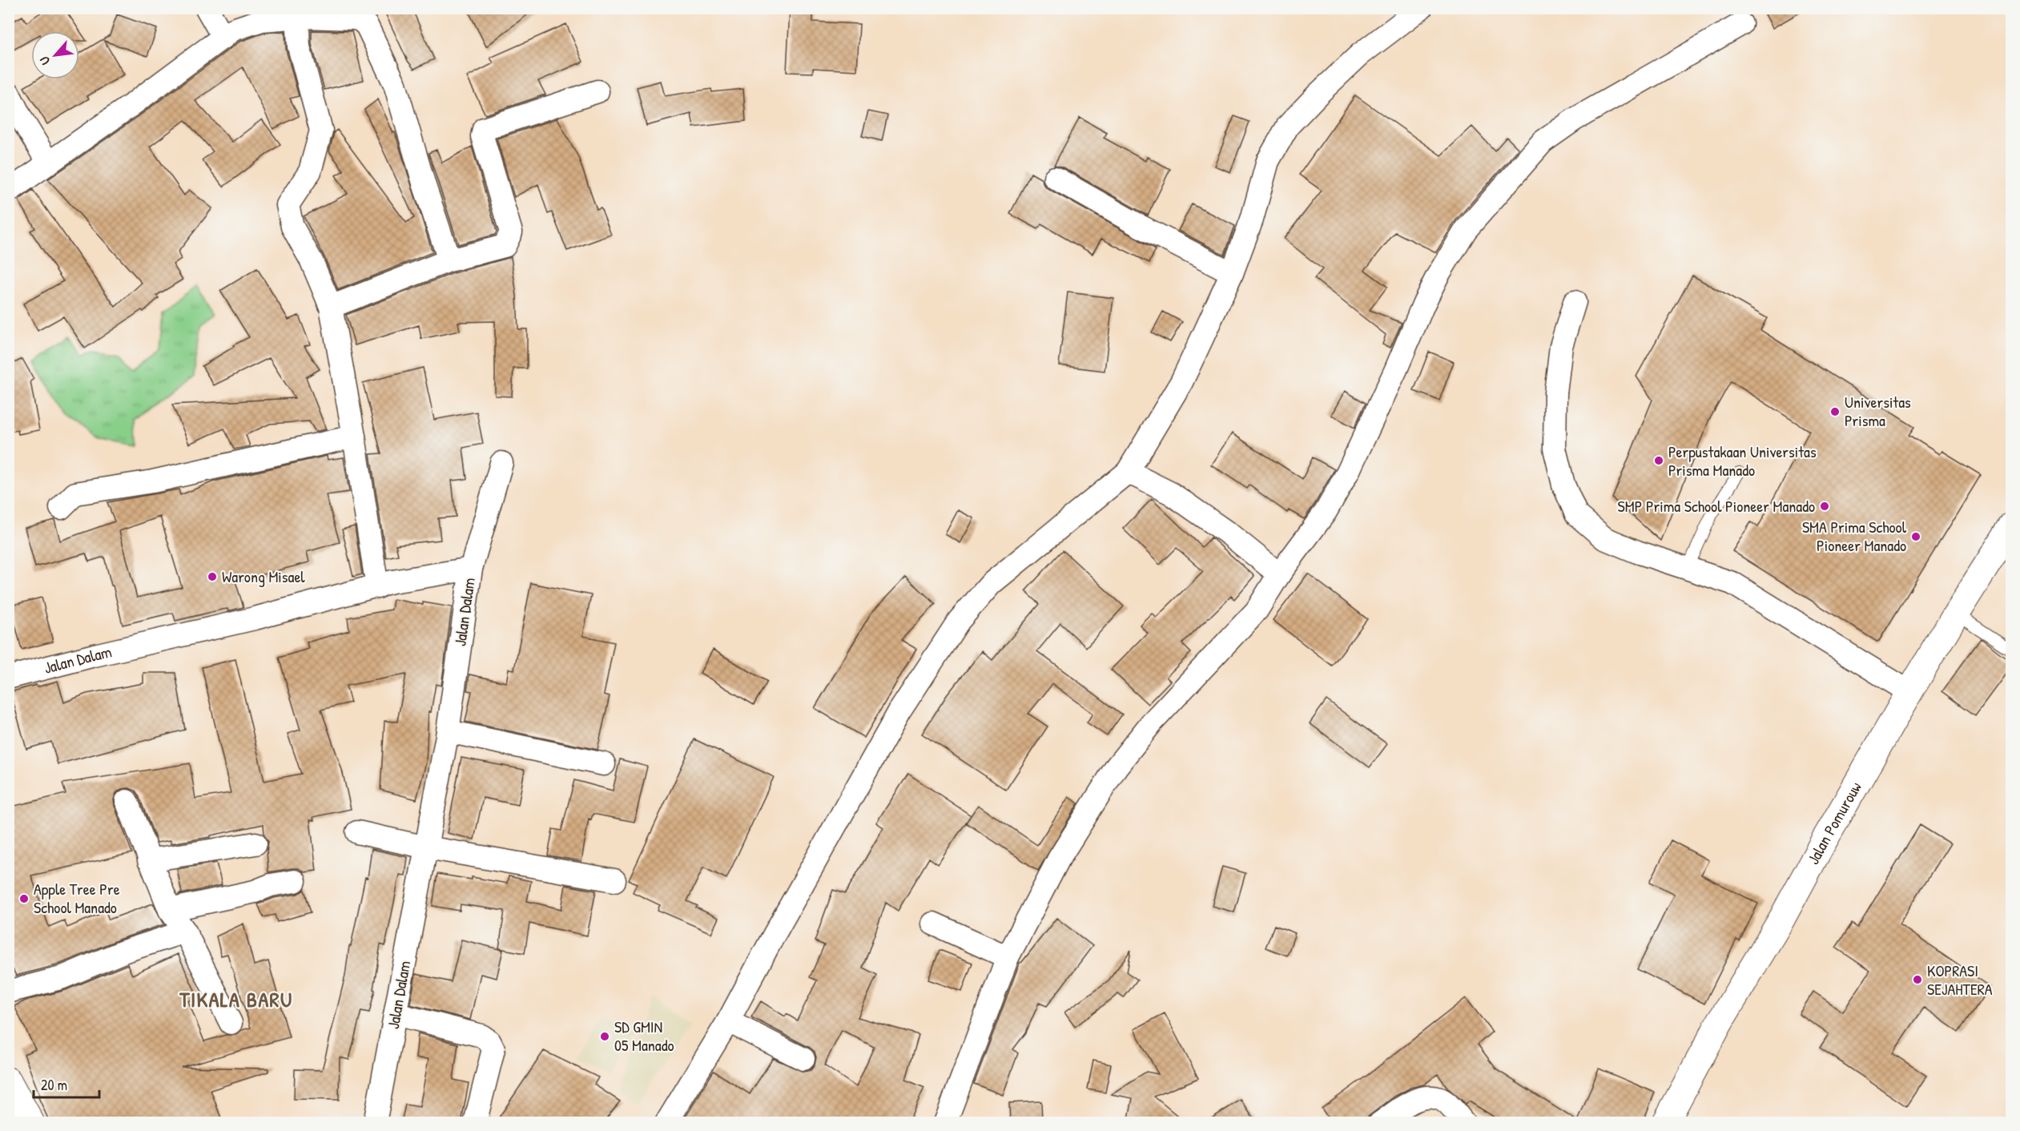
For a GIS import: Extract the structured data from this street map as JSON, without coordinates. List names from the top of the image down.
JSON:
{
  "streets": {
    "main road": ["Jalan Pomurouw"],
    "street": ["Jalan Dalam"]
  },
  "districts": ["TIKALA BARU"],
  "places": [
    "Universitas Prisma",
    "Perpustakaan Universitas Prisma Manado",
    "SMP Prima School Pioneer Manado",
    "SMA Prima School Pioneer Manado",
    "Warong Misael",
    "Apple Tree Pre School Manado",
    "KOPRASI SEJAHTERA",
    "SD GMIN 05 Manado"
  ],
  "scale_bar": "20 m",
  "north": "bottom left"
}
